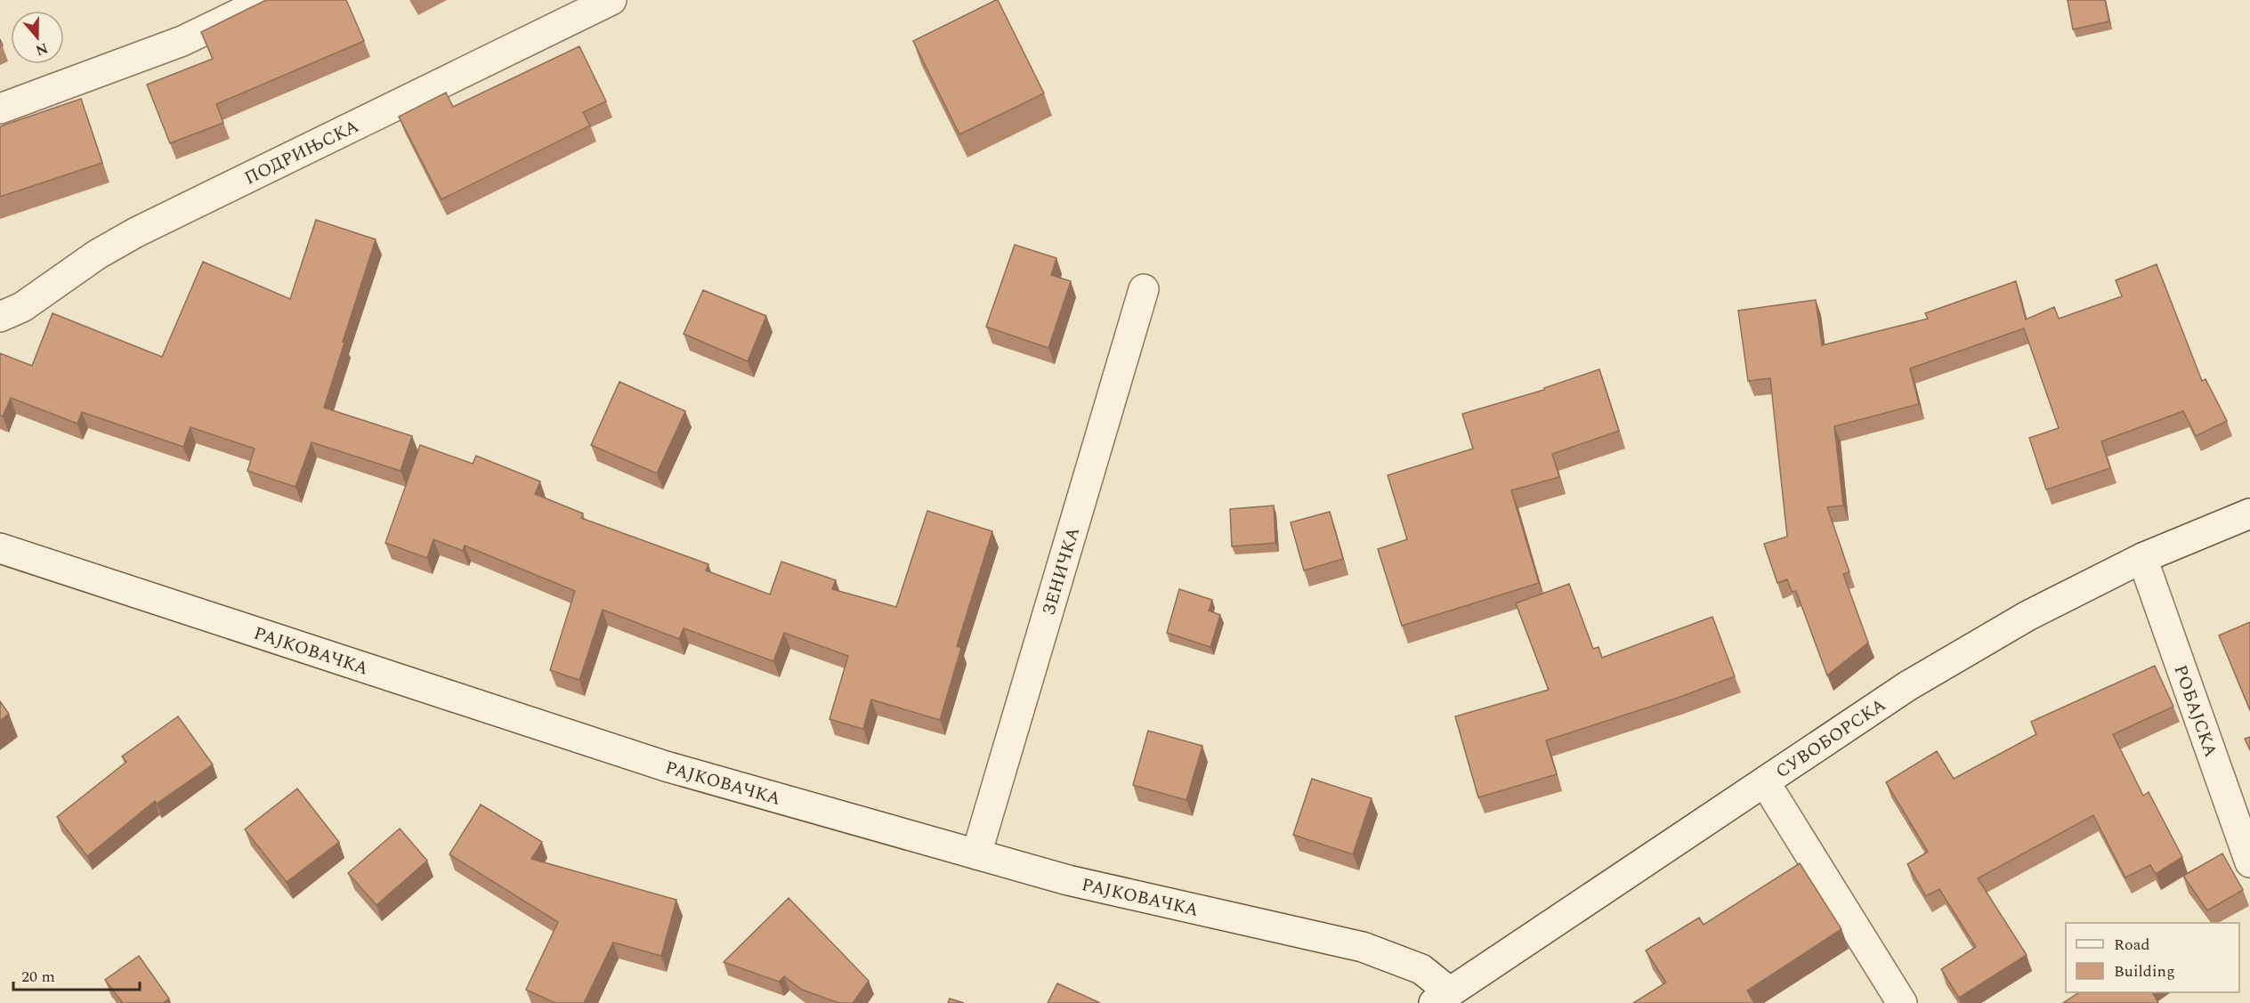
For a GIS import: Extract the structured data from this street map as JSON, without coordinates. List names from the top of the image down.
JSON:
{
  "streets": {
    "main road": [
      "ПОДРИЊСКА",
      "ЗЕНИЧКА",
      "РАЈКОВАЧКА",
      "РОБАЈСКА",
      "СУВОБОРСКА"
    ]
  },
  "crossings": [
    ["ЗЕНИЧКА", "РАЈКОВАЧКА"],
    ["РАЈКОВАЧКА", "СУВОБОРСКА"],
    ["РОБАЈСКА", "СУВОБОРСКА"]
  ],
  "legend": ["Road", "Building"],
  "scale_bar": "20 m",
  "north": "bottom"
}
